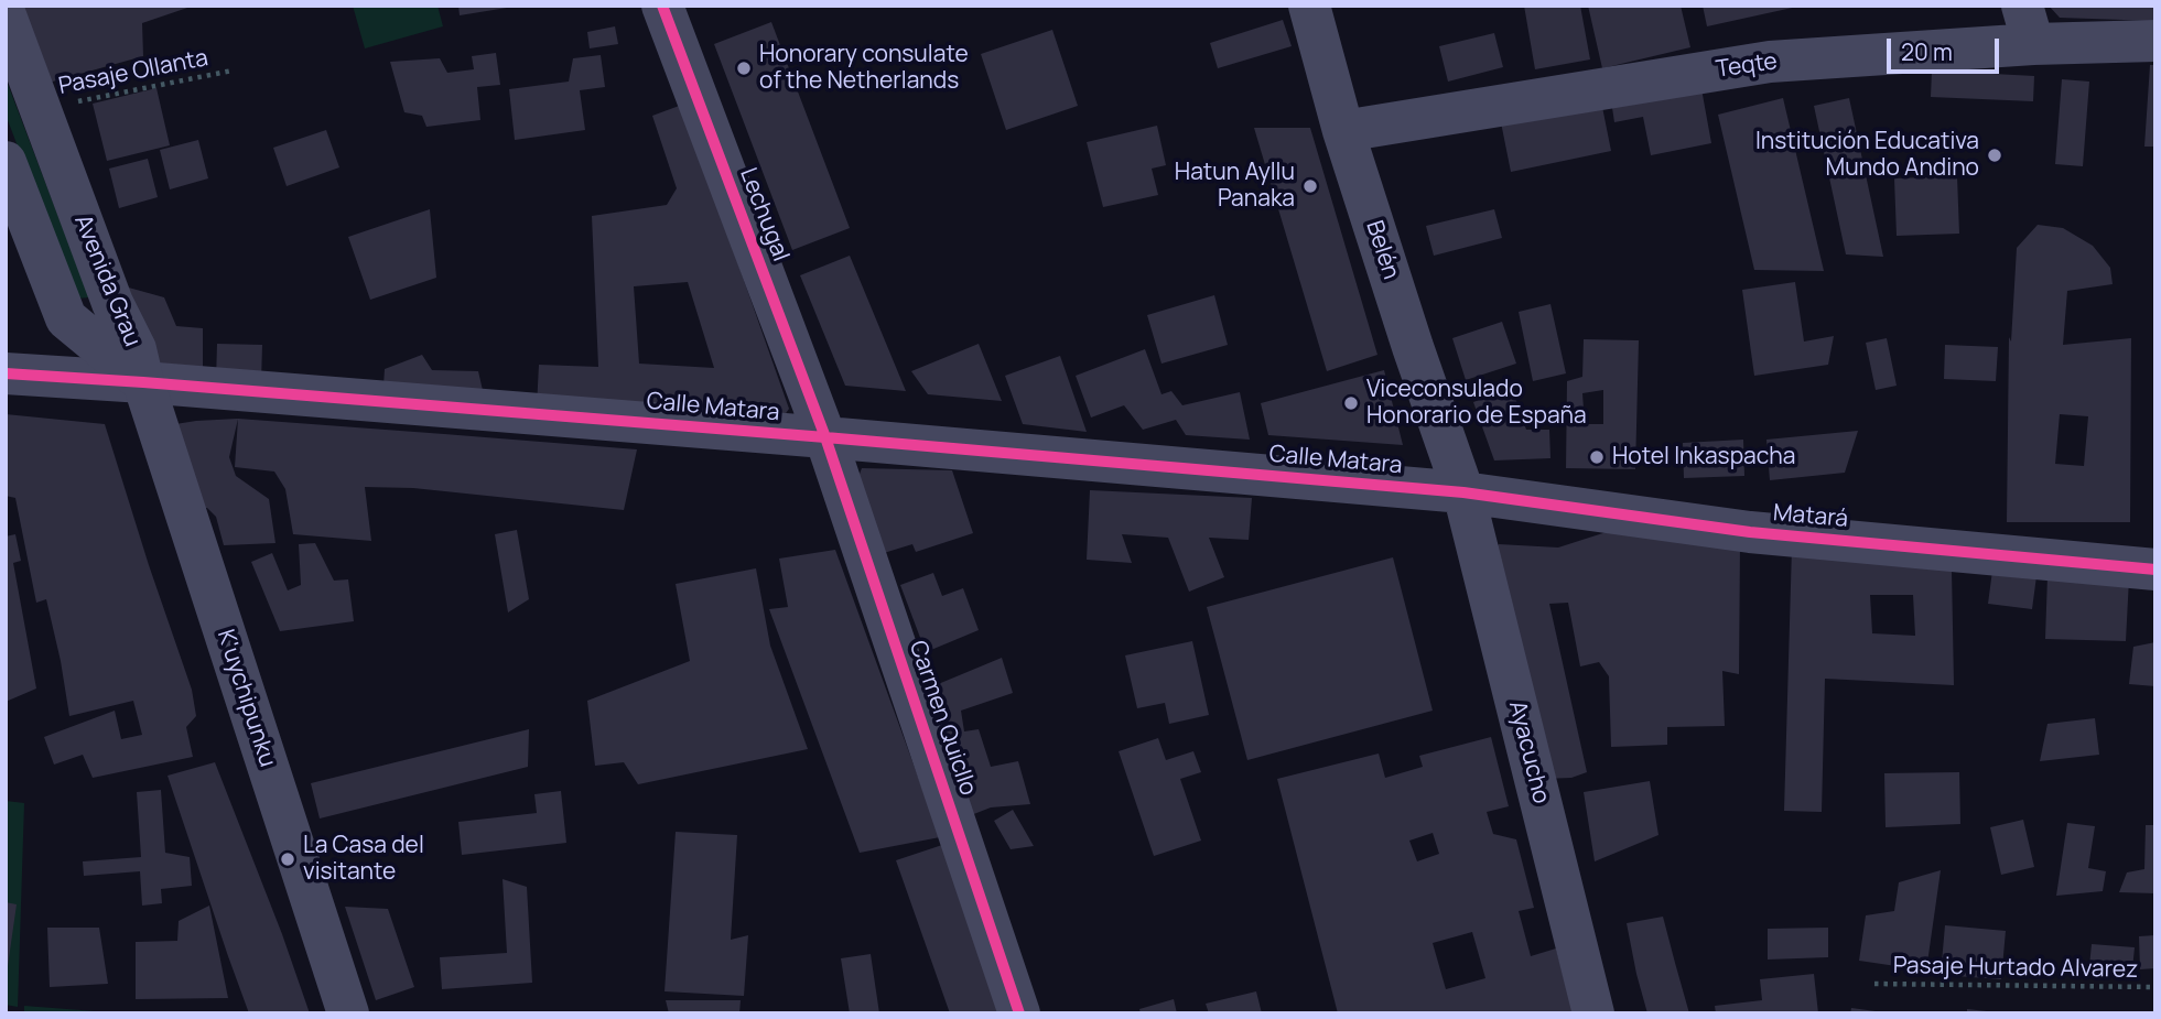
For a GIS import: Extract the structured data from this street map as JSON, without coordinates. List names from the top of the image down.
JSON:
{
  "streets": {
    "street": [
      "Teqte",
      "Lechugal",
      "Belén",
      "Avenida Grau",
      "Calle Matara",
      "Matará",
      "K'uychipunku",
      "Carmen Quicllo",
      "Ayacucho"
    ],
    "path": ["Pasaje Ollanta", "Pasaje Hurtado Alvarez"]
  },
  "crossings": [
    ["Teqte", "Belén"],
    ["Pasaje Ollanta", "Avenida Grau"],
    ["Lechugal", "Calle Matara"],
    ["Lechugal", "Carmen Quicllo"],
    ["Belén", "Calle Matara"],
    ["Belén", "Matará"],
    ["Belén", "Ayacucho"],
    ["Avenida Grau", "Calle Matara"],
    ["Avenida Grau", "K'uychipunku"],
    ["Calle Matara", "Matará"],
    ["Calle Matara", "K'uychipunku"],
    ["Calle Matara", "Carmen Quicllo"],
    ["Calle Matara", "Ayacucho"],
    ["Matará", "Ayacucho"]
  ],
  "places": [
    "Honorary consulate of the Netherlands",
    "Institución Educativa Mundo Andino",
    "Hatun Ayllu Panaka",
    "Viceconsulado Honorario de España",
    "Hotel Inkaspacha",
    "La Casa del visitante"
  ],
  "scale_bar": "20 m"
}
